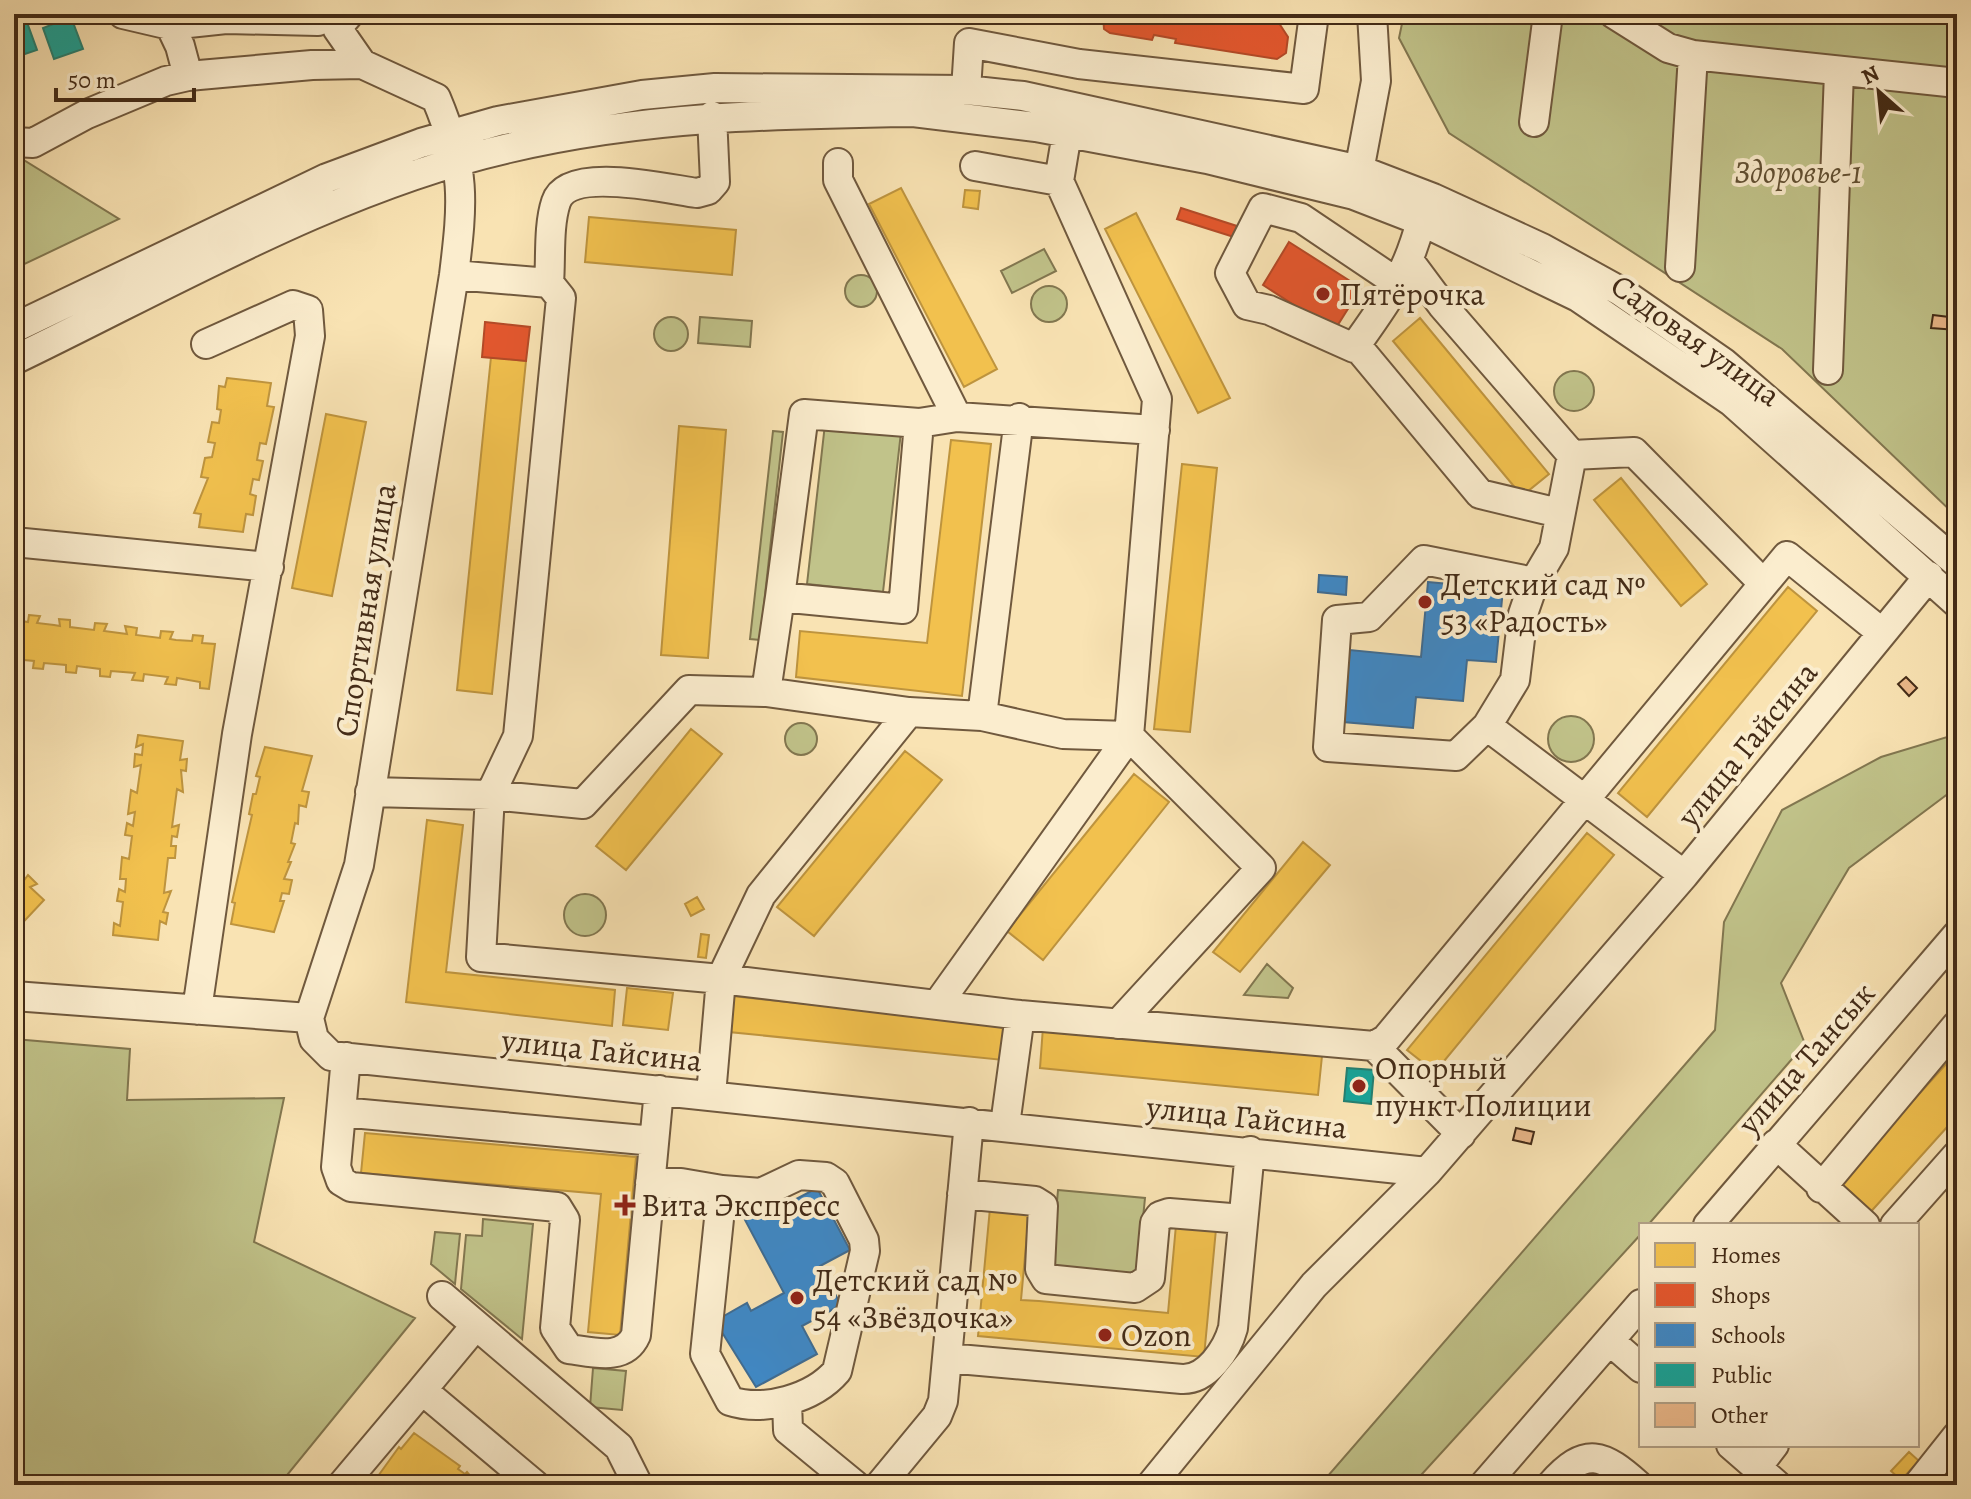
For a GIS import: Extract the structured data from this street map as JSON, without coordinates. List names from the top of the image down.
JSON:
{
  "streets": {
    "street": [
      "Садовая улица",
      "Спортивная улица",
      "улица Гайсина",
      "улица Тансык"
    ]
  },
  "crossings": [
    ["Садовая улица", "улица Гайсина"]
  ],
  "parks": ["Здоровье-1"],
  "places": {
    "other": [
      "Пятёрочка",
      "Детский сад № 53 «Радость»",
      "Опорный пункт Полиции",
      "Детский сад № 54 «Звёздочка»",
      "Ozon"
    ],
    "health": ["Вита Экспресс"]
  },
  "legend": [
    "Homes",
    "Shops",
    "Schools",
    "Public",
    "Other"
  ],
  "scale_bar": "50 m",
  "north": "top left"
}
